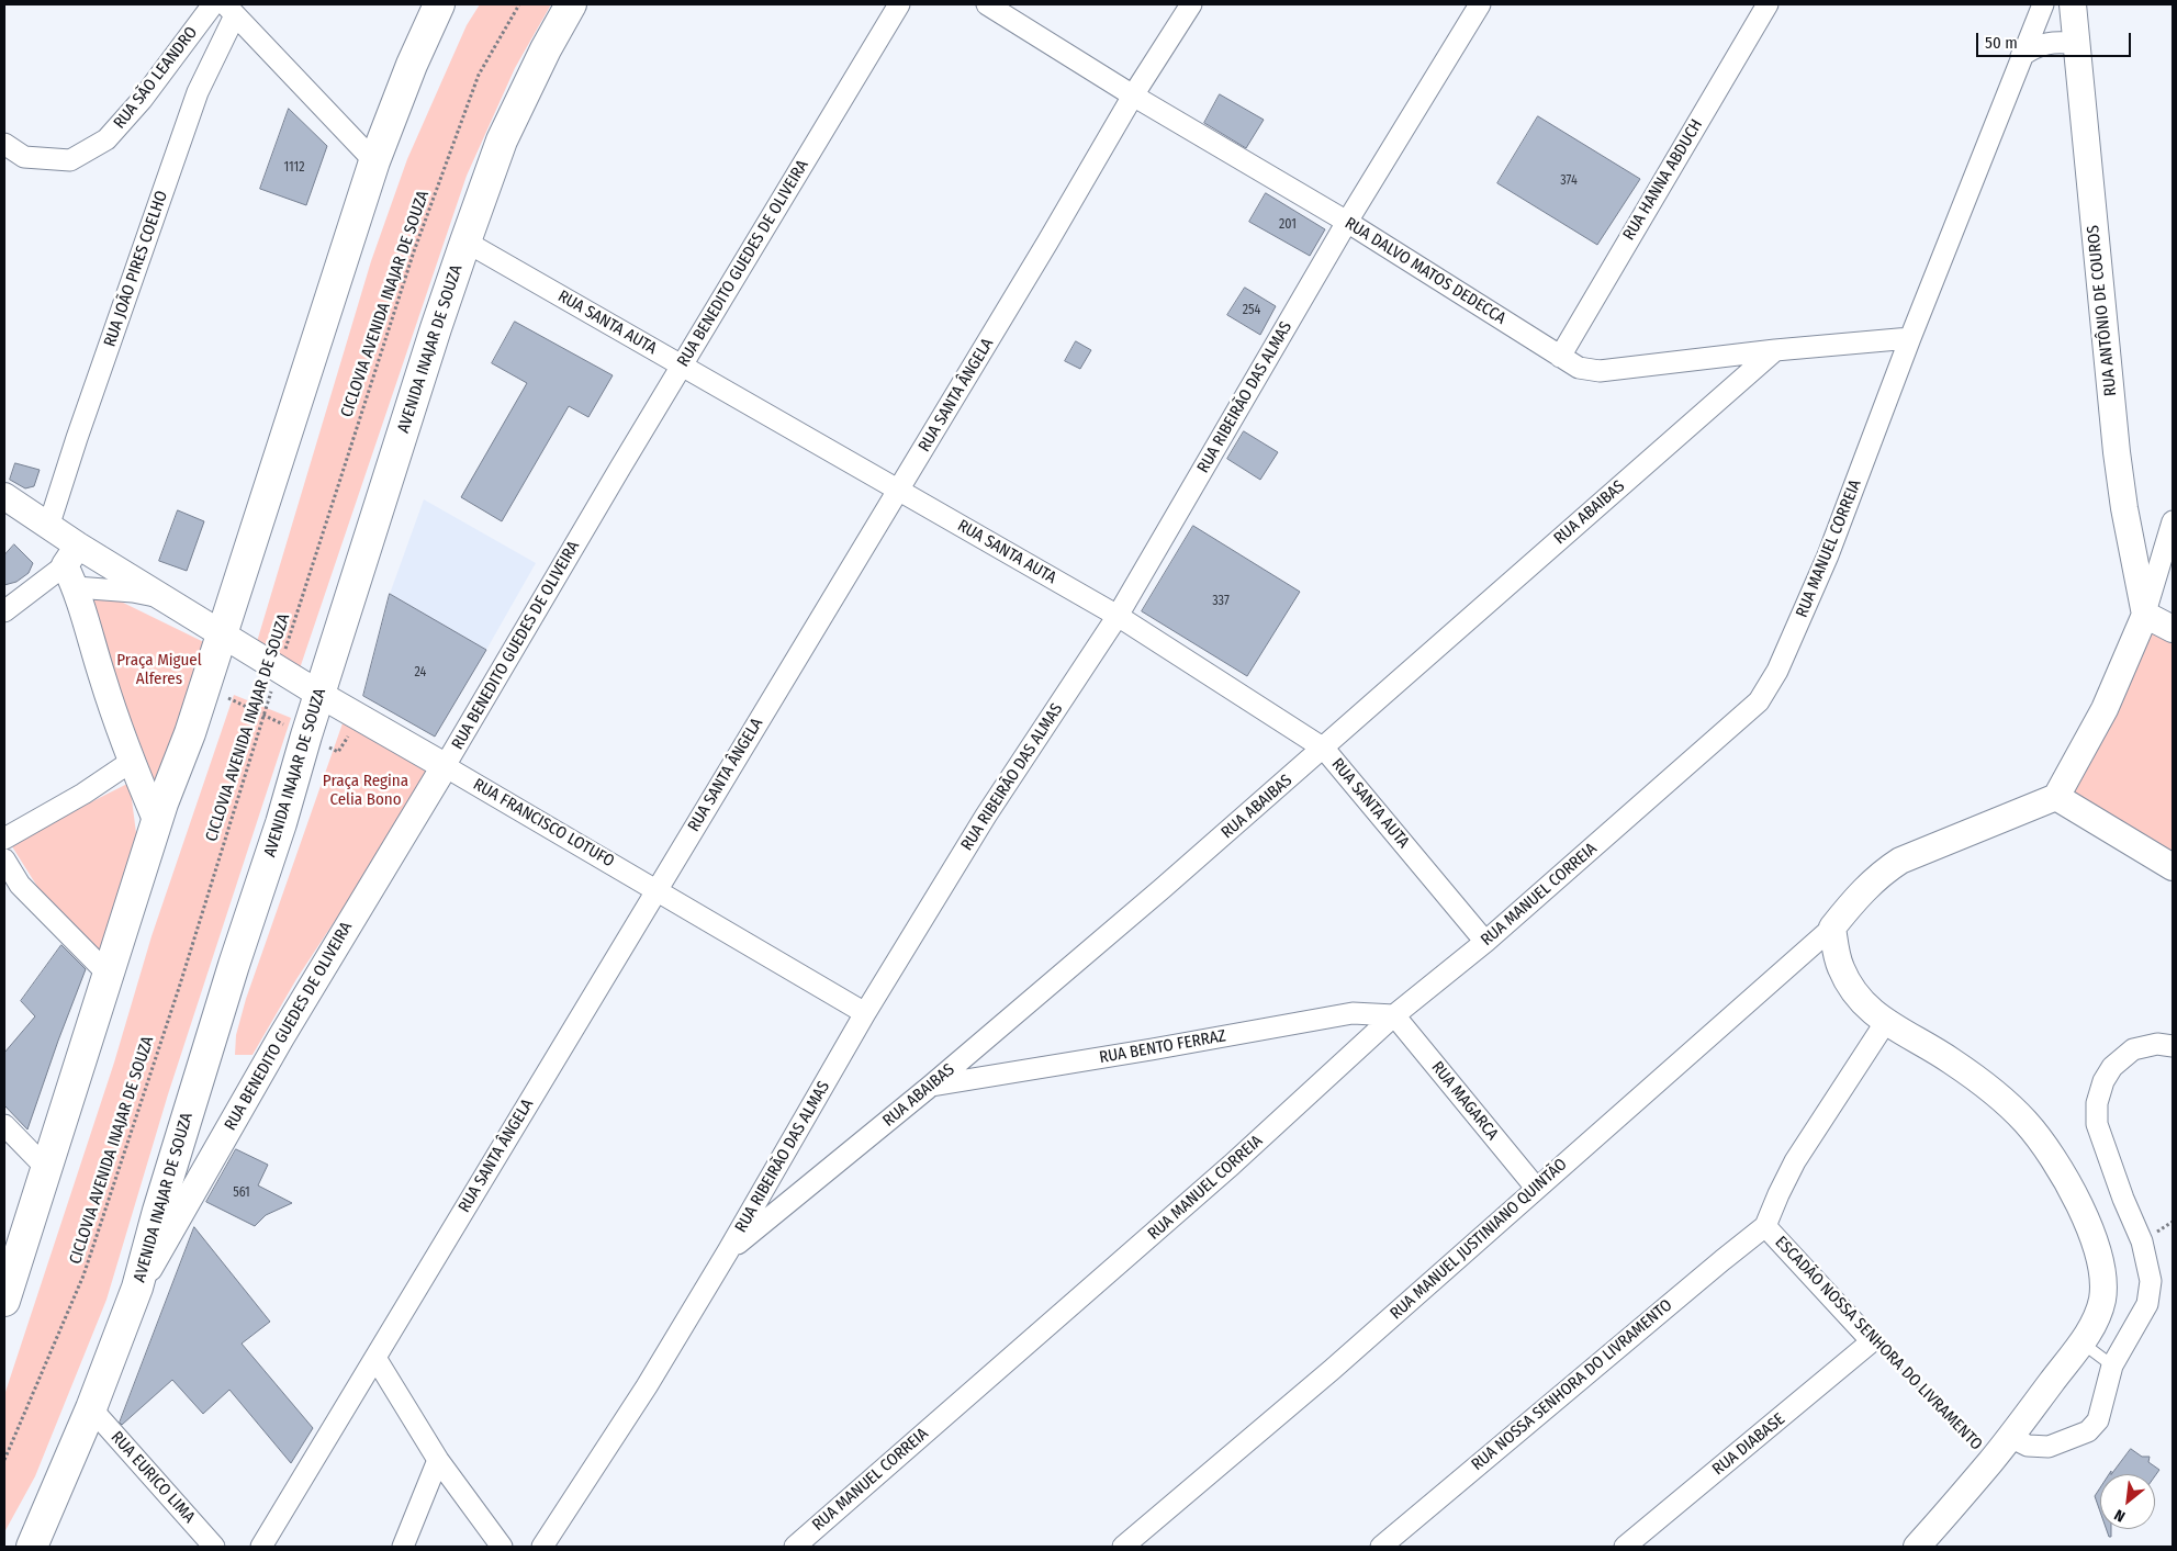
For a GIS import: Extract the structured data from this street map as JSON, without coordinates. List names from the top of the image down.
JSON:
{
  "streets": {
    "main road": ["AVENIDA INAJAR DE SOUZA"],
    "street": [
      "RUA SÃO LEANDRO",
      "RUA HANNA ABDUCH",
      "RUA BENEDITO GUEDES DE OLIVEIRA",
      "RUA JOÃO PIRES COELHO",
      "RUA DALVO MATOS DEDECCA",
      "RUA ANTÔNIO DE COUROS",
      "RUA SANTA AUTA",
      "RUA SANTA ÂNGELA",
      "RUA RIBEIRÃO DAS ALMAS",
      "RUA ABAIBAS",
      "RUA MANUEL CORREIA",
      "RUA FRANCISCO LOTUFO",
      "RUA BENTO FERRAZ",
      "RUA MAGARCA",
      "RUA MANUEL JUSTINIANO QUINTÃO",
      "ESCADÃO NOSSA SENHORA DO LIVRAMENTO",
      "RUA NOSSA SENHORA DO LIVRAMENTO",
      "RUA DIABASE",
      "RUA EURICO LIMA"
    ],
    "path": ["CICLOVIA AVENIDA INAJAR DE SOUZA"]
  },
  "crossings": [
    ["RUA HANNA ABDUCH", "RUA DALVO MATOS DEDECCA"],
    ["RUA BENEDITO GUEDES DE OLIVEIRA", "RUA SANTA AUTA"],
    ["RUA BENEDITO GUEDES DE OLIVEIRA", "AVENIDA INAJAR DE SOUZA"],
    ["RUA BENEDITO GUEDES DE OLIVEIRA", "RUA FRANCISCO LOTUFO"],
    ["RUA JOÃO PIRES COELHO", "RUA FRANCISCO LOTUFO"],
    ["RUA DALVO MATOS DEDECCA", "RUA SANTA ÂNGELA"],
    ["RUA DALVO MATOS DEDECCA", "RUA RIBEIRÃO DAS ALMAS"],
    ["RUA DALVO MATOS DEDECCA", "RUA ABAIBAS"],
    ["RUA DALVO MATOS DEDECCA", "RUA MANUEL CORREIA"],
    ["CICLOVIA AVENIDA INAJAR DE SOUZA", "RUA FRANCISCO LOTUFO"],
    ["RUA SANTA AUTA", "AVENIDA INAJAR DE SOUZA"],
    ["RUA SANTA AUTA", "RUA SANTA ÂNGELA"],
    ["RUA SANTA AUTA", "RUA RIBEIRÃO DAS ALMAS"],
    ["RUA SANTA AUTA", "RUA ABAIBAS"],
    ["RUA SANTA AUTA", "RUA MANUEL CORREIA"],
    ["AVENIDA INAJAR DE SOUZA", "RUA FRANCISCO LOTUFO"],
    ["AVENIDA INAJAR DE SOUZA", "RUA EURICO LIMA"],
    ["RUA SANTA ÂNGELA", "RUA FRANCISCO LOTUFO"],
    ["RUA RIBEIRÃO DAS ALMAS", "RUA ABAIBAS"],
    ["RUA RIBEIRÃO DAS ALMAS", "RUA FRANCISCO LOTUFO"],
    ["RUA ABAIBAS", "RUA BENTO FERRAZ"],
    ["RUA MANUEL CORREIA", "RUA BENTO FERRAZ"],
    ["RUA MANUEL CORREIA", "RUA MAGARCA"],
    ["RUA BENTO FERRAZ", "RUA MAGARCA"],
    ["RUA MAGARCA", "RUA MANUEL JUSTINIANO QUINTÃO"],
    ["ESCADÃO NOSSA SENHORA DO LIVRAMENTO", "RUA NOSSA SENHORA DO LIVRAMENTO"],
    ["ESCADÃO NOSSA SENHORA DO LIVRAMENTO", "RUA DIABASE"]
  ],
  "parks": ["Praça Miguel Alferes", "Praça Regina Celia Bono"],
  "house_numbers": [
    "1112",
    "374",
    "201",
    "254",
    "337",
    "24",
    "561"
  ],
  "scale_bar": "50 m",
  "north": "bottom left"
}
